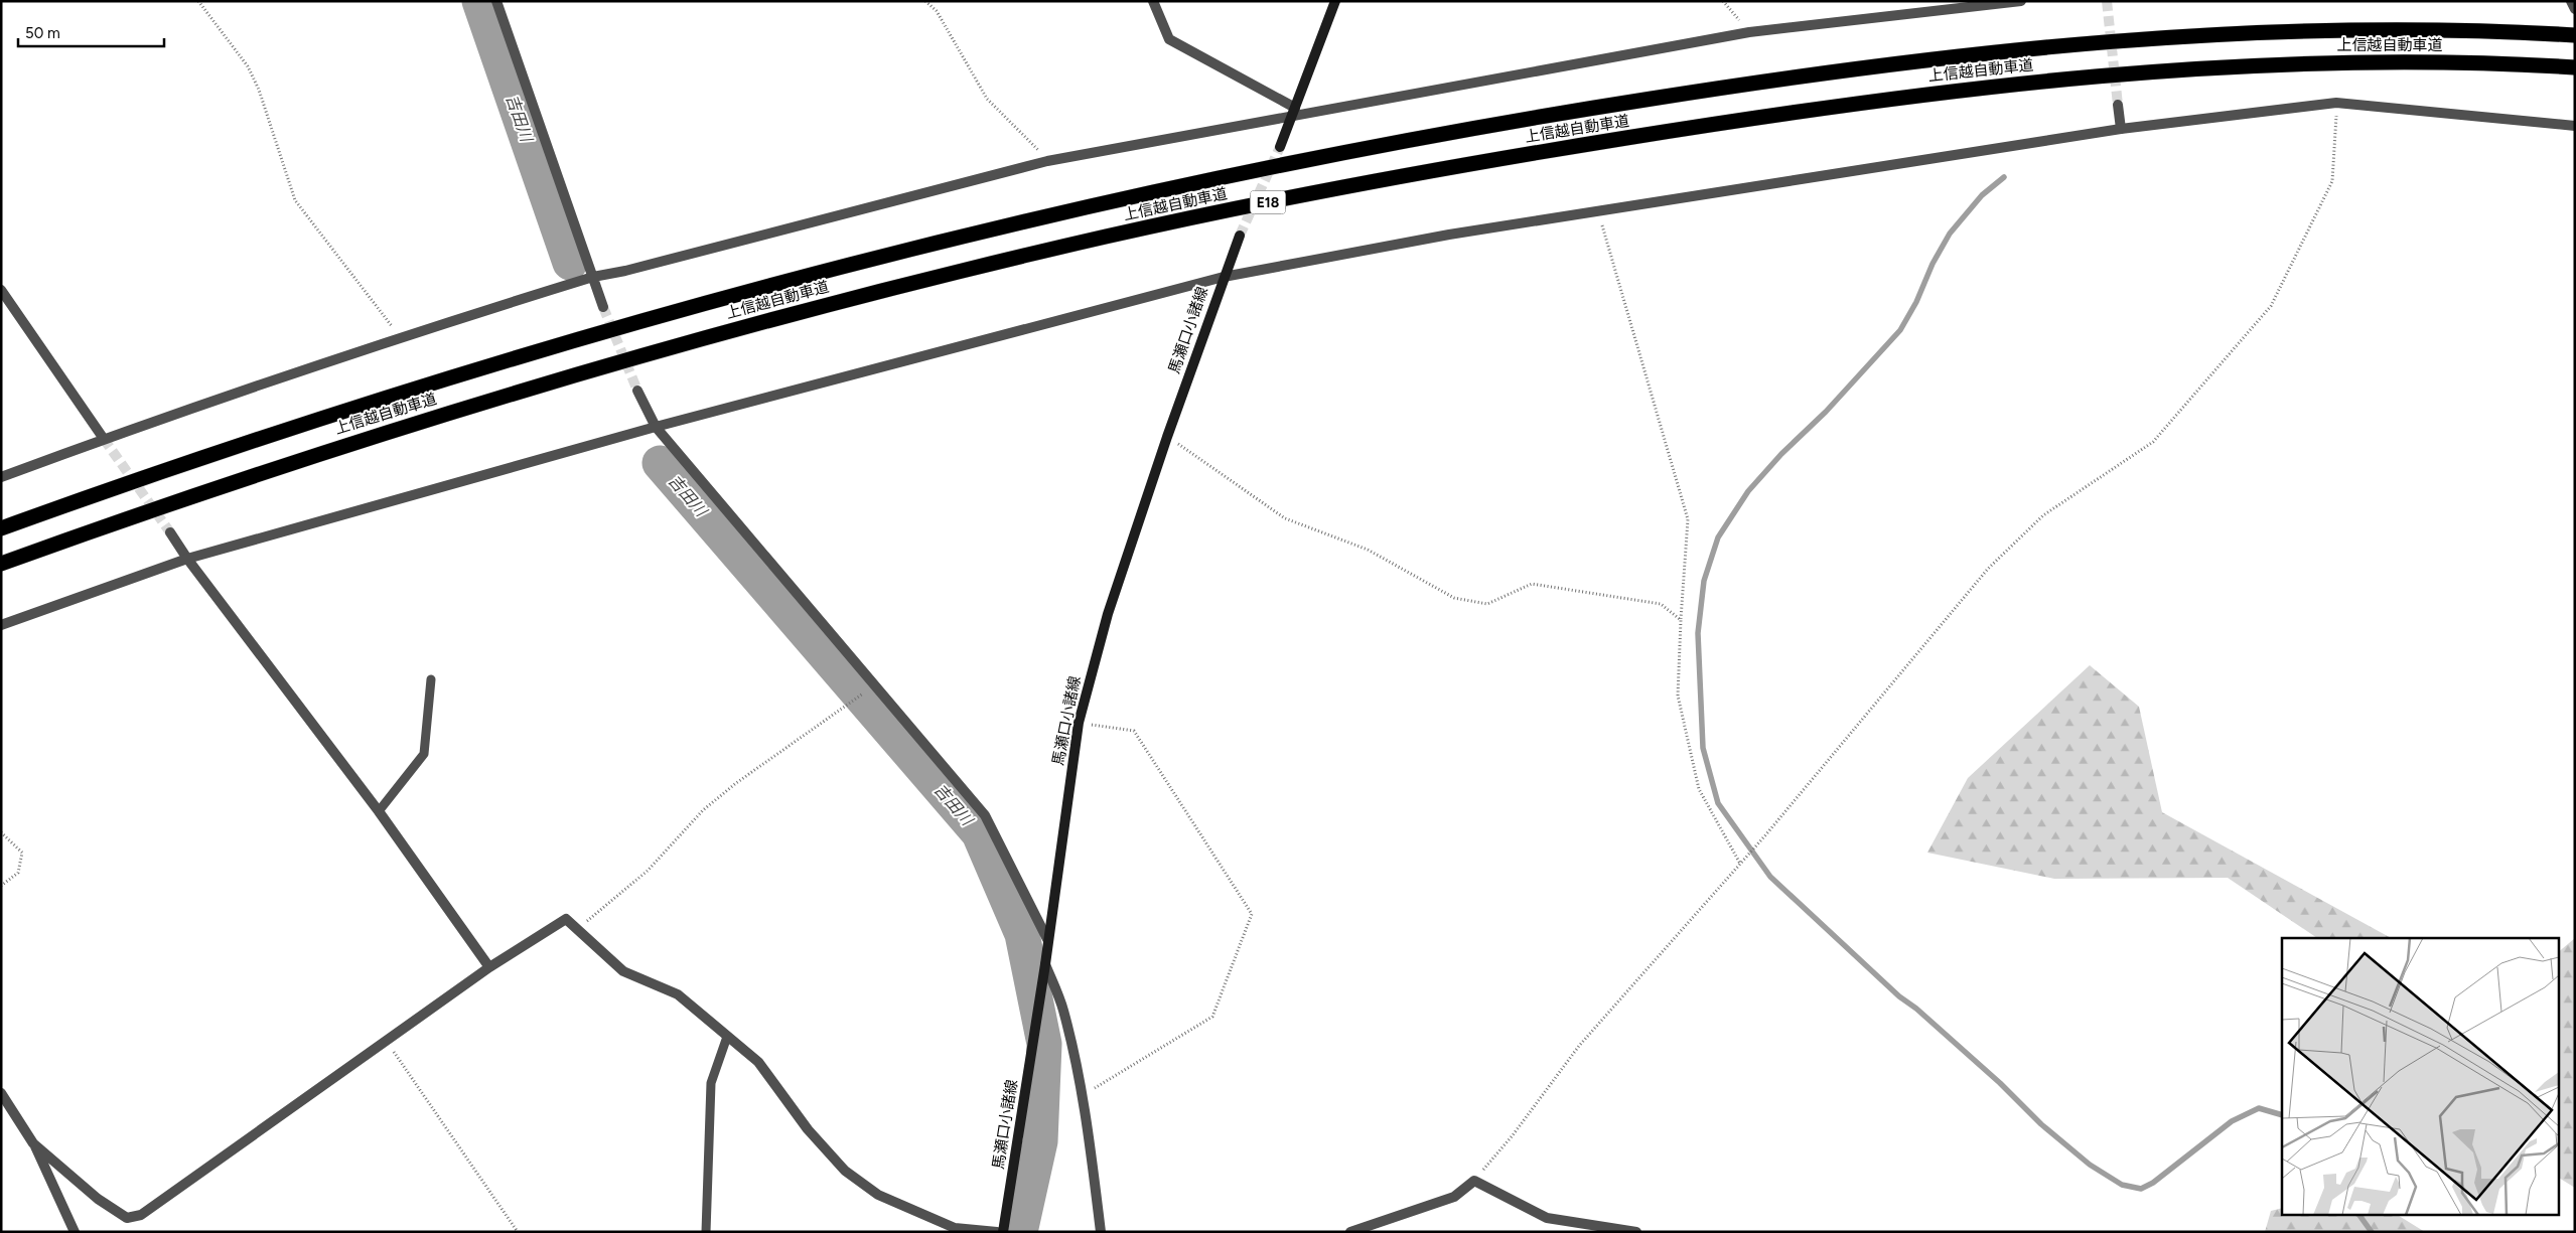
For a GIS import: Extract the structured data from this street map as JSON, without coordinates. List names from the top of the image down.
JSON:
{
  "streets": {
    "highway": ["上信越自動車道", "E18"],
    "main road": ["馬瀬口小諸線"]
  },
  "water": ["吉田川"],
  "scale_bar": "50 m"
}
